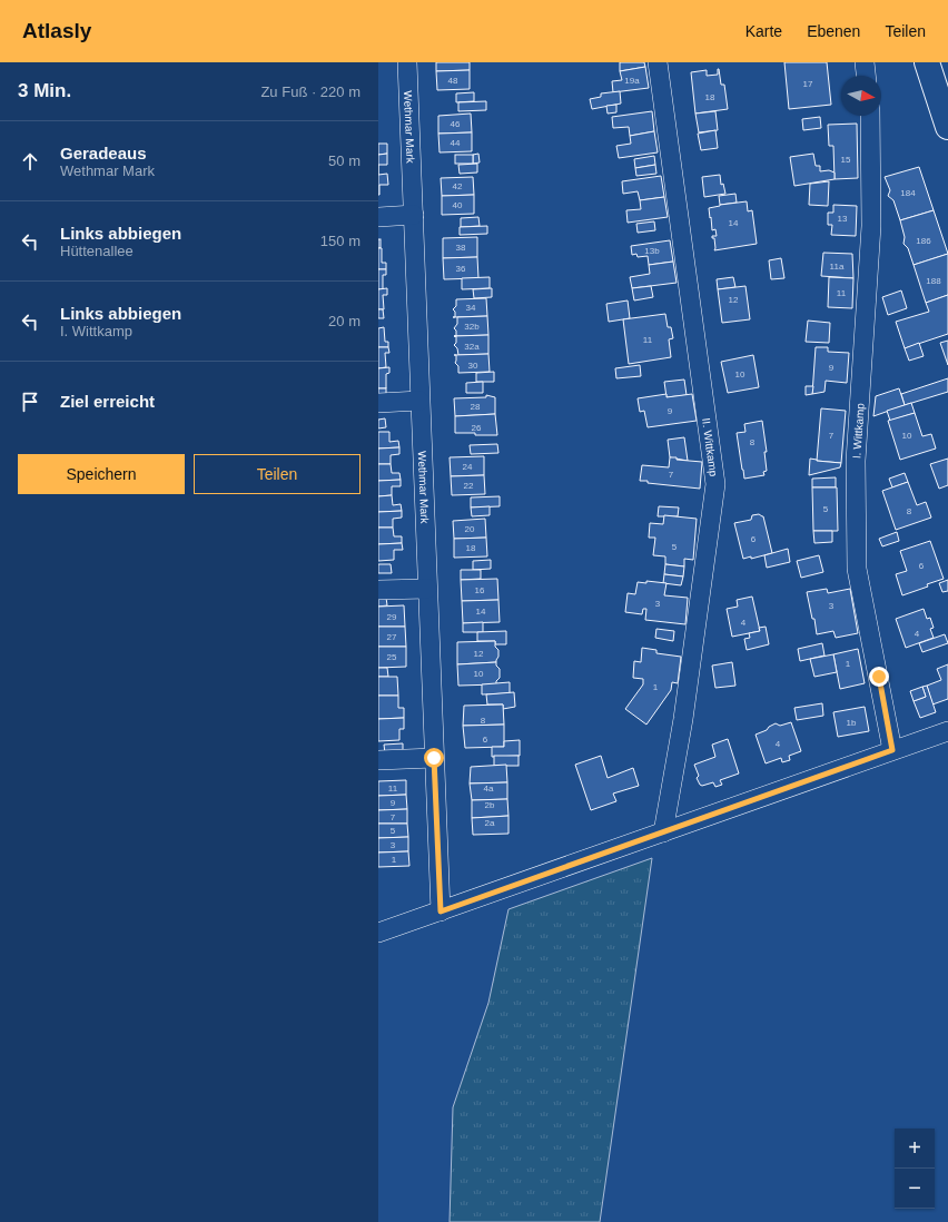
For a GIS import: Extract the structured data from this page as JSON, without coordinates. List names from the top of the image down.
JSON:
{
  "streets": {
    "street": ["Wethmar Mark", "I. Wittkamp", "II. Wittkamp"]
  },
  "house_numbers": [
    "48",
    "19a",
    "17",
    "18",
    "46",
    "44",
    "15",
    "42",
    "184",
    "40",
    "13",
    "14",
    "186",
    "38",
    "13b",
    "11a",
    "36",
    "188",
    "11",
    "12",
    "34",
    "32b",
    "11",
    "32a",
    "30",
    "9",
    "10",
    "28",
    "9",
    "26",
    "7",
    "10",
    "8",
    "24",
    "7",
    "22",
    "5",
    "8",
    "20",
    "6",
    "5",
    "18",
    "6",
    "16",
    "3",
    "3",
    "14",
    "29",
    "4",
    "4",
    "27",
    "12",
    "25",
    "1",
    "10",
    "1",
    "8",
    "1b",
    "6",
    "4",
    "11",
    "4a",
    "9",
    "2b",
    "7",
    "2a",
    "5",
    "3",
    "1"
  ],
  "north": "right",
  "page": {
    "header": "Atlasly",
    "nav": ["Karte", "Ebenen", "Teilen"],
    "heading": ["3 Min.", "Zu Fuß · 220 m"],
    "list": [
      ["Geradeaus", "Wethmar Mark", "50 m"],
      ["Links abbiegen", "Hüttenallee", "150 m"],
      ["Links abbiegen", "I. Wittkamp", "20 m"],
      "Ziel erreicht"
    ],
    "buttons": ["Speichern", "Teilen"],
    "map_buttons": ["+", "−"]
  }
}
